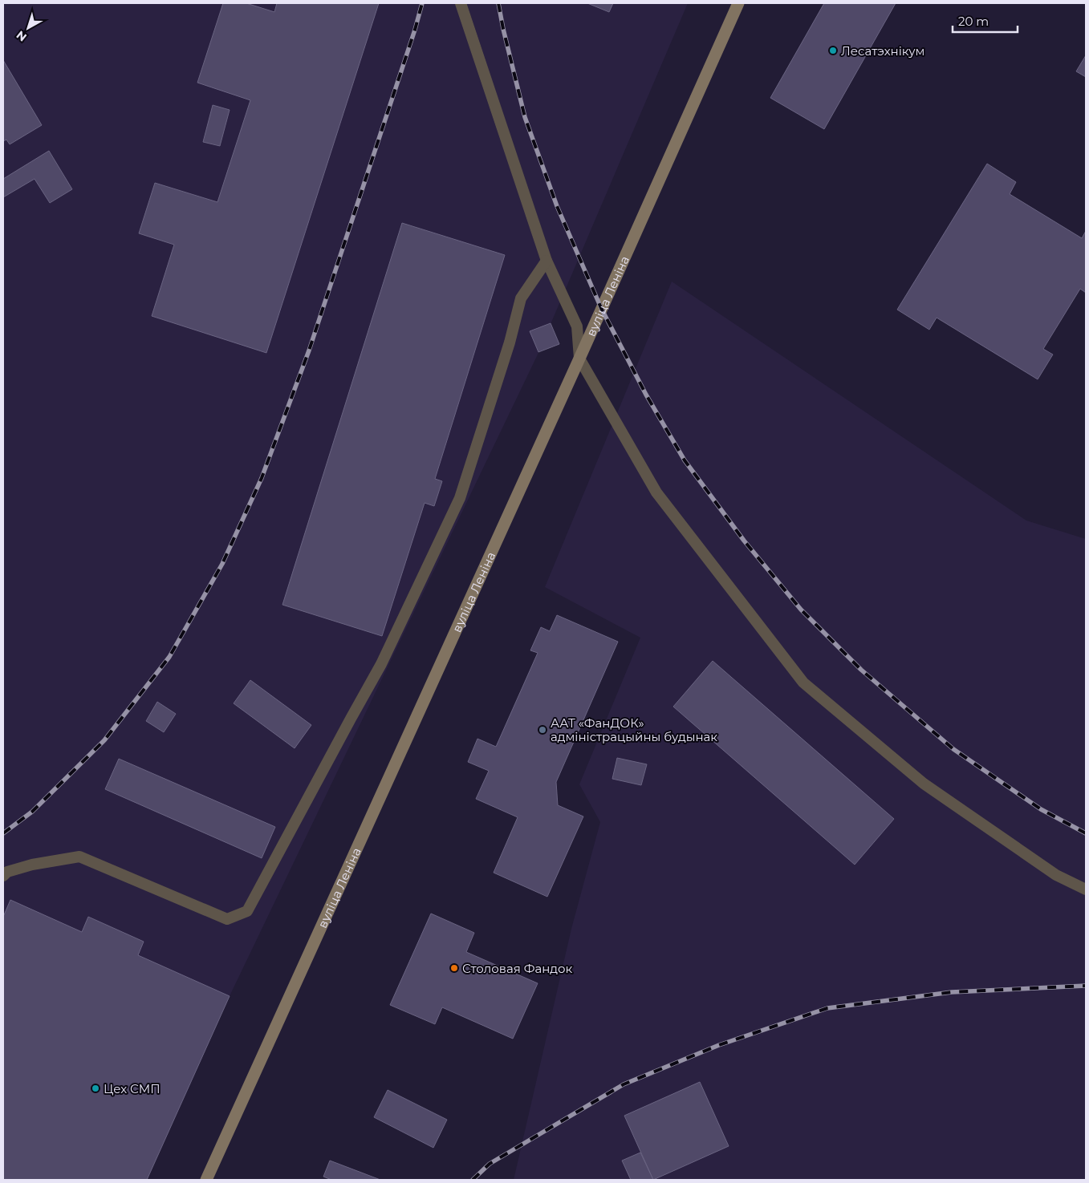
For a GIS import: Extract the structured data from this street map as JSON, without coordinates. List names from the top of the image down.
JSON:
{
  "streets": {
    "main road": ["вуліца Леніна"]
  },
  "places": [
    "Лесатэхнікум",
    "ААТ «ФанДОК» адміністрацыйны будынак",
    "Столовая Фандок",
    "Цех СМП"
  ],
  "scale_bar": "20 m",
  "north": "bottom left"
}
